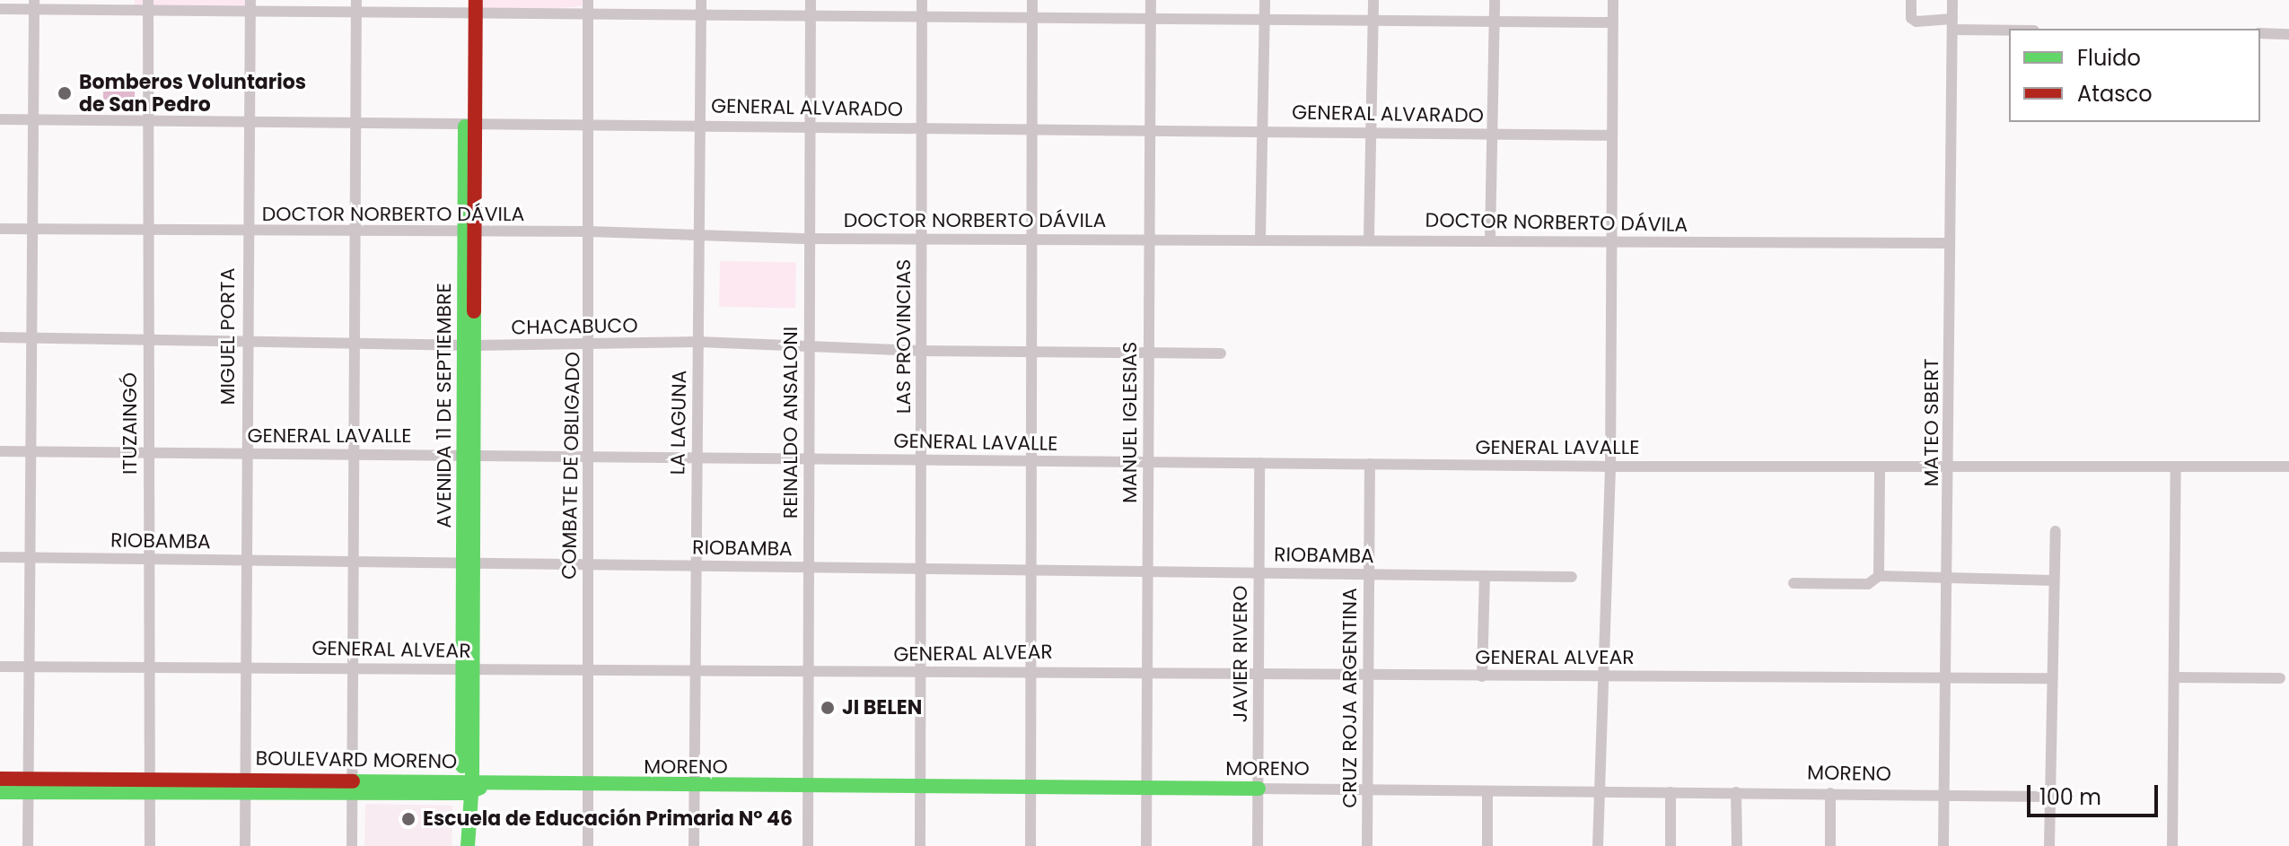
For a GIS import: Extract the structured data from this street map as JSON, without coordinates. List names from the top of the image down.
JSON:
{
  "streets": {
    "main road": ["AVENIDA 11 DE SEPTIEMBRE", "BOULEVARD MORENO", "MORENO"],
    "street": [
      "GENERAL ALVARADO",
      "DOCTOR NORBERTO DÁVILA",
      "CHACABUCO",
      "MIGUEL PORTA",
      "LAS PROVINCIAS",
      "LA LAGUNA",
      "REINALDO ANSALONI",
      "MANUEL IGLESIAS",
      "MATEO SBERT",
      "ITUZAINGÓ",
      "GENERAL LAVALLE",
      "COMBATE DE OBLIGADO",
      "RIOBAMBA",
      "GENERAL ALVEAR",
      "JAVIER RIVERO",
      "CRUZ ROJA ARGENTINA"
    ]
  },
  "crossings": [
    ["GENERAL ALVARADO", "MIGUEL PORTA"],
    ["GENERAL ALVARADO", "LAS PROVINCIAS"],
    ["GENERAL ALVARADO", "AVENIDA 11 DE SEPTIEMBRE"],
    ["GENERAL ALVARADO", "LA LAGUNA"],
    ["GENERAL ALVARADO", "REINALDO ANSALONI"],
    ["GENERAL ALVARADO", "MANUEL IGLESIAS"],
    ["GENERAL ALVARADO", "ITUZAINGÓ"],
    ["GENERAL ALVARADO", "COMBATE DE OBLIGADO"],
    ["DOCTOR NORBERTO DÁVILA", "MIGUEL PORTA"],
    ["DOCTOR NORBERTO DÁVILA", "LAS PROVINCIAS"],
    ["DOCTOR NORBERTO DÁVILA", "AVENIDA 11 DE SEPTIEMBRE"],
    ["DOCTOR NORBERTO DÁVILA", "LA LAGUNA"],
    ["DOCTOR NORBERTO DÁVILA", "REINALDO ANSALONI"],
    ["DOCTOR NORBERTO DÁVILA", "MANUEL IGLESIAS"],
    ["DOCTOR NORBERTO DÁVILA", "MATEO SBERT"],
    ["DOCTOR NORBERTO DÁVILA", "ITUZAINGÓ"],
    ["DOCTOR NORBERTO DÁVILA", "COMBATE DE OBLIGADO"],
    ["CHACABUCO", "MIGUEL PORTA"],
    ["CHACABUCO", "LAS PROVINCIAS"],
    ["CHACABUCO", "AVENIDA 11 DE SEPTIEMBRE"],
    ["CHACABUCO", "LA LAGUNA"],
    ["CHACABUCO", "REINALDO ANSALONI"],
    ["CHACABUCO", "MANUEL IGLESIAS"],
    ["CHACABUCO", "ITUZAINGÓ"],
    ["CHACABUCO", "COMBATE DE OBLIGADO"],
    ["MIGUEL PORTA", "GENERAL LAVALLE"],
    ["MIGUEL PORTA", "RIOBAMBA"],
    ["MIGUEL PORTA", "GENERAL ALVEAR"],
    ["MIGUEL PORTA", "BOULEVARD MORENO"],
    ["LAS PROVINCIAS", "GENERAL LAVALLE"],
    ["LAS PROVINCIAS", "RIOBAMBA"],
    ["LAS PROVINCIAS", "GENERAL ALVEAR"],
    ["LAS PROVINCIAS", "MORENO"],
    ["AVENIDA 11 DE SEPTIEMBRE", "GENERAL LAVALLE"],
    ["AVENIDA 11 DE SEPTIEMBRE", "RIOBAMBA"],
    ["AVENIDA 11 DE SEPTIEMBRE", "GENERAL ALVEAR"],
    ["AVENIDA 11 DE SEPTIEMBRE", "BOULEVARD MORENO"],
    ["AVENIDA 11 DE SEPTIEMBRE", "MORENO"],
    ["LA LAGUNA", "GENERAL LAVALLE"],
    ["LA LAGUNA", "RIOBAMBA"],
    ["LA LAGUNA", "GENERAL ALVEAR"],
    ["LA LAGUNA", "MORENO"],
    ["REINALDO ANSALONI", "GENERAL LAVALLE"],
    ["REINALDO ANSALONI", "RIOBAMBA"],
    ["REINALDO ANSALONI", "GENERAL ALVEAR"],
    ["REINALDO ANSALONI", "MORENO"],
    ["MANUEL IGLESIAS", "GENERAL LAVALLE"],
    ["MANUEL IGLESIAS", "RIOBAMBA"],
    ["MANUEL IGLESIAS", "GENERAL ALVEAR"],
    ["MANUEL IGLESIAS", "MORENO"],
    ["MATEO SBERT", "GENERAL LAVALLE"],
    ["MATEO SBERT", "GENERAL ALVEAR"],
    ["MATEO SBERT", "MORENO"],
    ["ITUZAINGÓ", "GENERAL LAVALLE"],
    ["ITUZAINGÓ", "RIOBAMBA"],
    ["ITUZAINGÓ", "GENERAL ALVEAR"],
    ["ITUZAINGÓ", "BOULEVARD MORENO"],
    ["GENERAL LAVALLE", "COMBATE DE OBLIGADO"],
    ["GENERAL LAVALLE", "JAVIER RIVERO"],
    ["GENERAL LAVALLE", "CRUZ ROJA ARGENTINA"],
    ["COMBATE DE OBLIGADO", "RIOBAMBA"],
    ["COMBATE DE OBLIGADO", "GENERAL ALVEAR"],
    ["COMBATE DE OBLIGADO", "MORENO"],
    ["RIOBAMBA", "JAVIER RIVERO"],
    ["RIOBAMBA", "CRUZ ROJA ARGENTINA"],
    ["GENERAL ALVEAR", "JAVIER RIVERO"],
    ["GENERAL ALVEAR", "CRUZ ROJA ARGENTINA"],
    ["JAVIER RIVERO", "MORENO"],
    ["CRUZ ROJA ARGENTINA", "MORENO"],
    ["BOULEVARD MORENO", "MORENO"]
  ],
  "places": ["Bomberos Voluntarios de San Pedro", "JI BELEN", "Escuela de Educación Primaria N° 46"],
  "legend": ["Fluido", "Atasco"],
  "scale_bar": "100 m"
}
